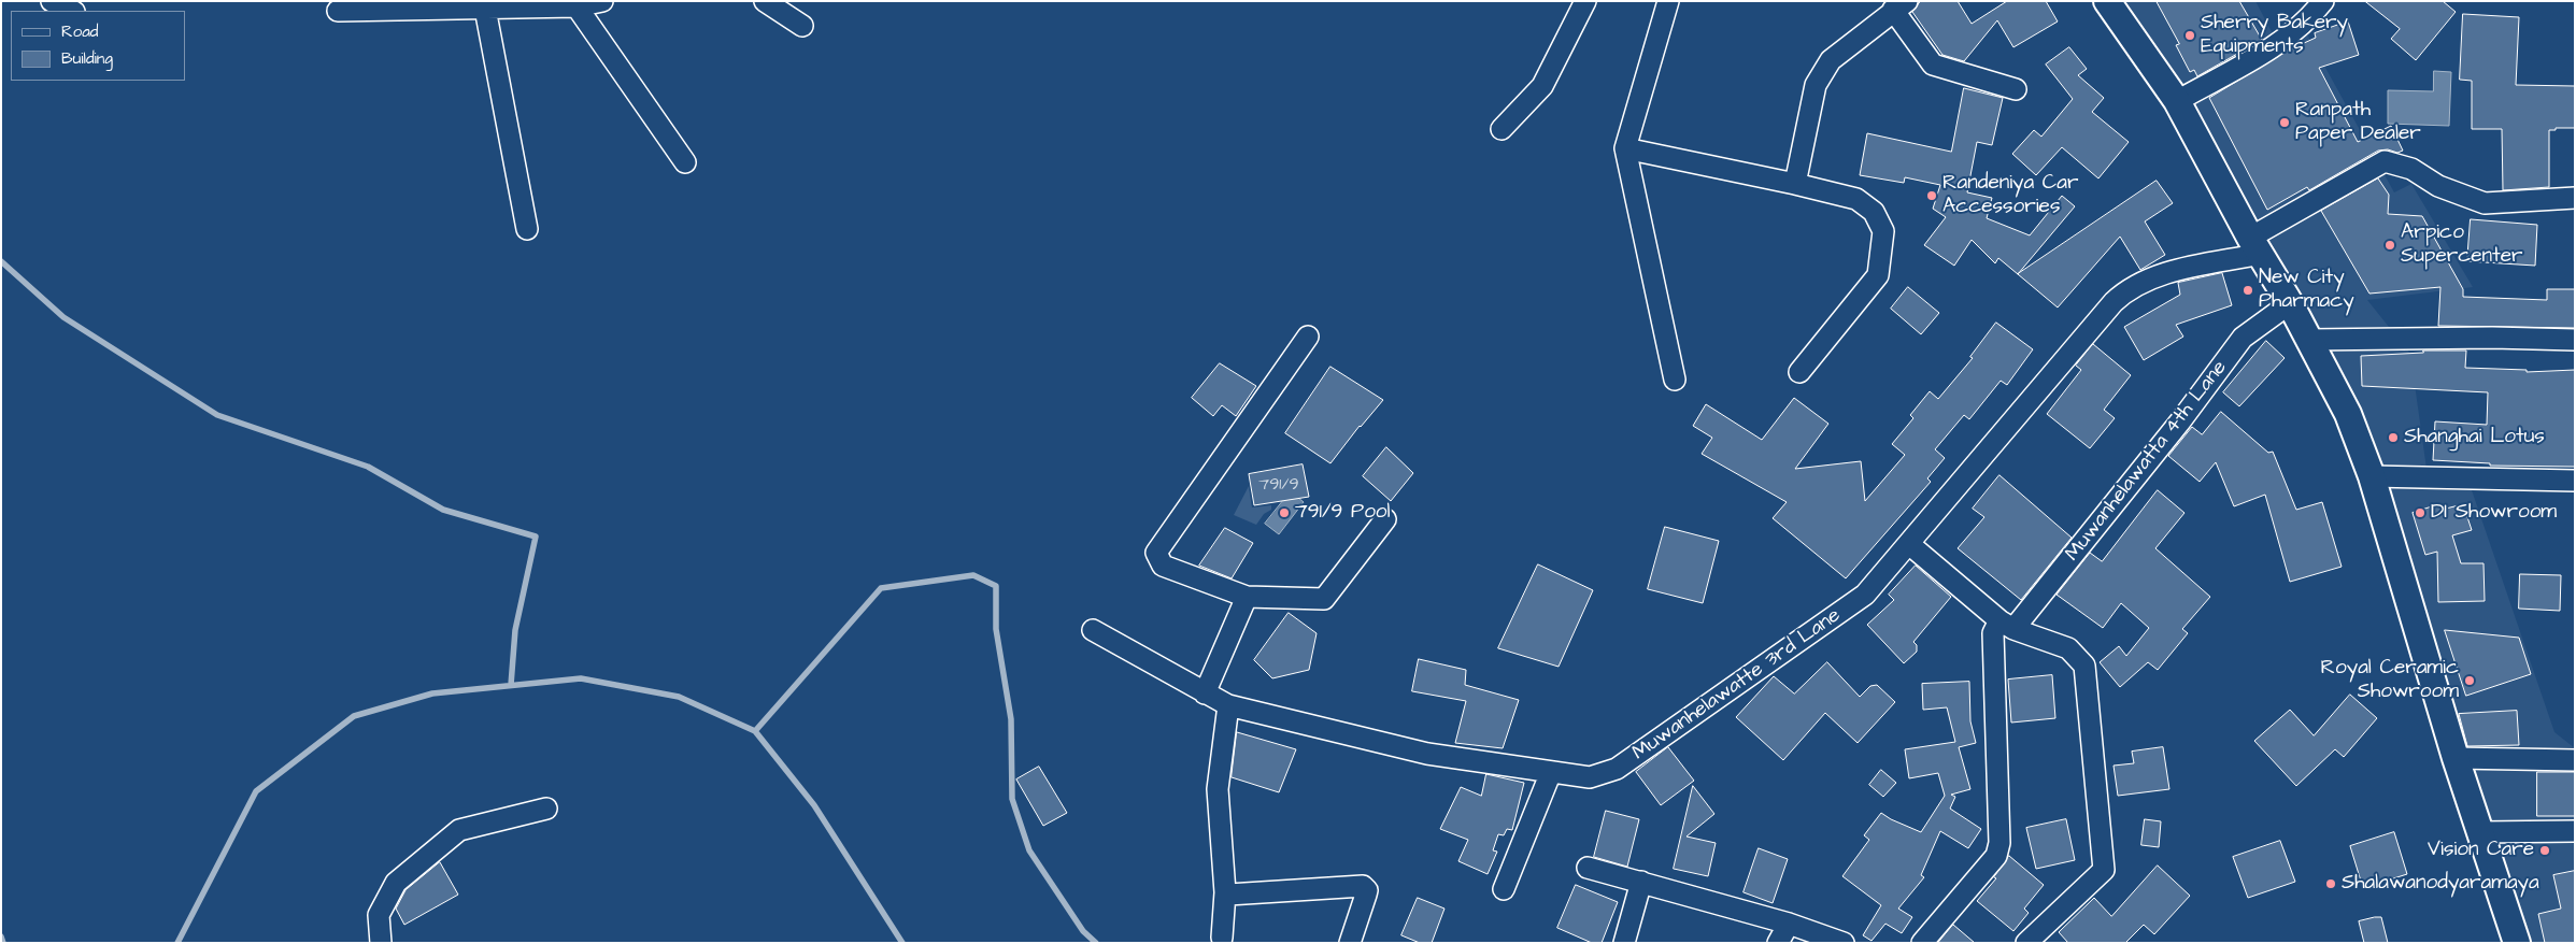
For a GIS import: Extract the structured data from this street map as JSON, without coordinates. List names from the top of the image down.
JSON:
{
  "streets": {
    "street": ["Muwanhelawatta 4th Lane", "Muwanhelawatte 3rd Lane"]
  },
  "places": [
    "Sherry Bakery Equipments",
    "Ranpath Paper Dealer",
    "Randeniya Car Accessories",
    "Arpico Supercenter",
    "New City Pharmacy",
    "Shanghai Lotus",
    "791/9 Pool",
    "DI Showroom",
    "Royal Ceramic Showroom",
    "Vision Care",
    "Shalawanodyaramaya"
  ],
  "house_numbers": ["791/9"],
  "legend": ["Road", "Building"]
}
